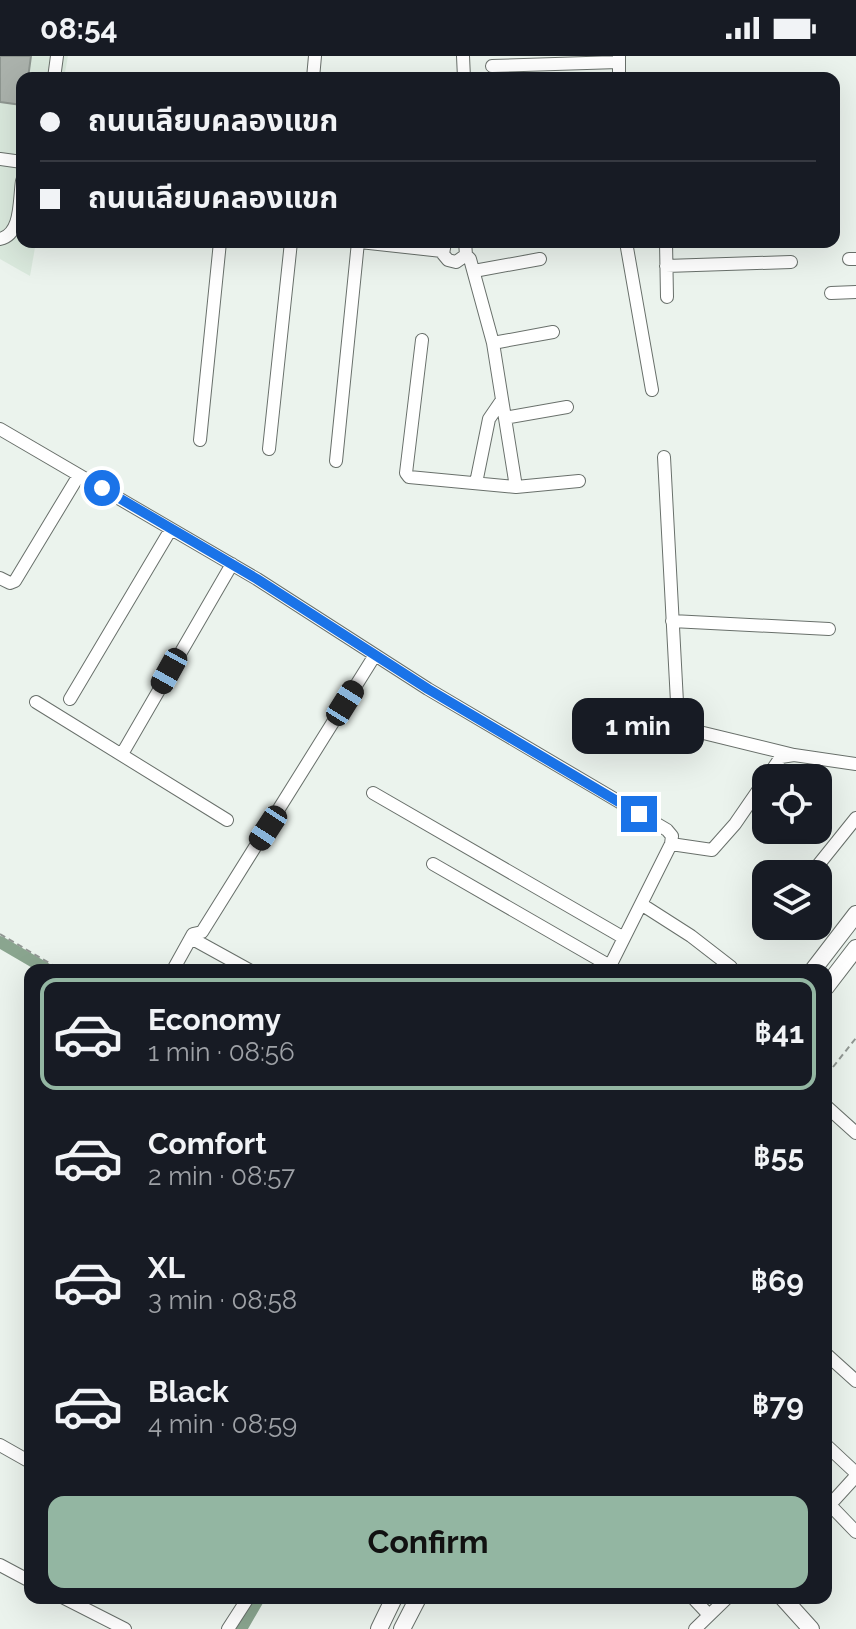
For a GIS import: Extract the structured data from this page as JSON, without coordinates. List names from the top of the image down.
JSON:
{
  "page": {
    "status": "08:54",
    "banner": ["ถนนเลียบคลองแขก", "ถนนเลียบคลองแขก"],
    "bubble": "1 min",
    "list": [
      {
        "name": "Economy",
        "note": "1 min · 08:56",
        "value": "฿41"
      },
      {
        "name": "Comfort",
        "note": "2 min · 08:57",
        "value": "฿55"
      },
      {
        "name": "XL",
        "note": "3 min · 08:58",
        "value": "฿69"
      },
      {
        "name": "Black",
        "note": "4 min · 08:59",
        "value": "฿79"
      }
    ],
    "buttons": "Confirm"
  }
}
